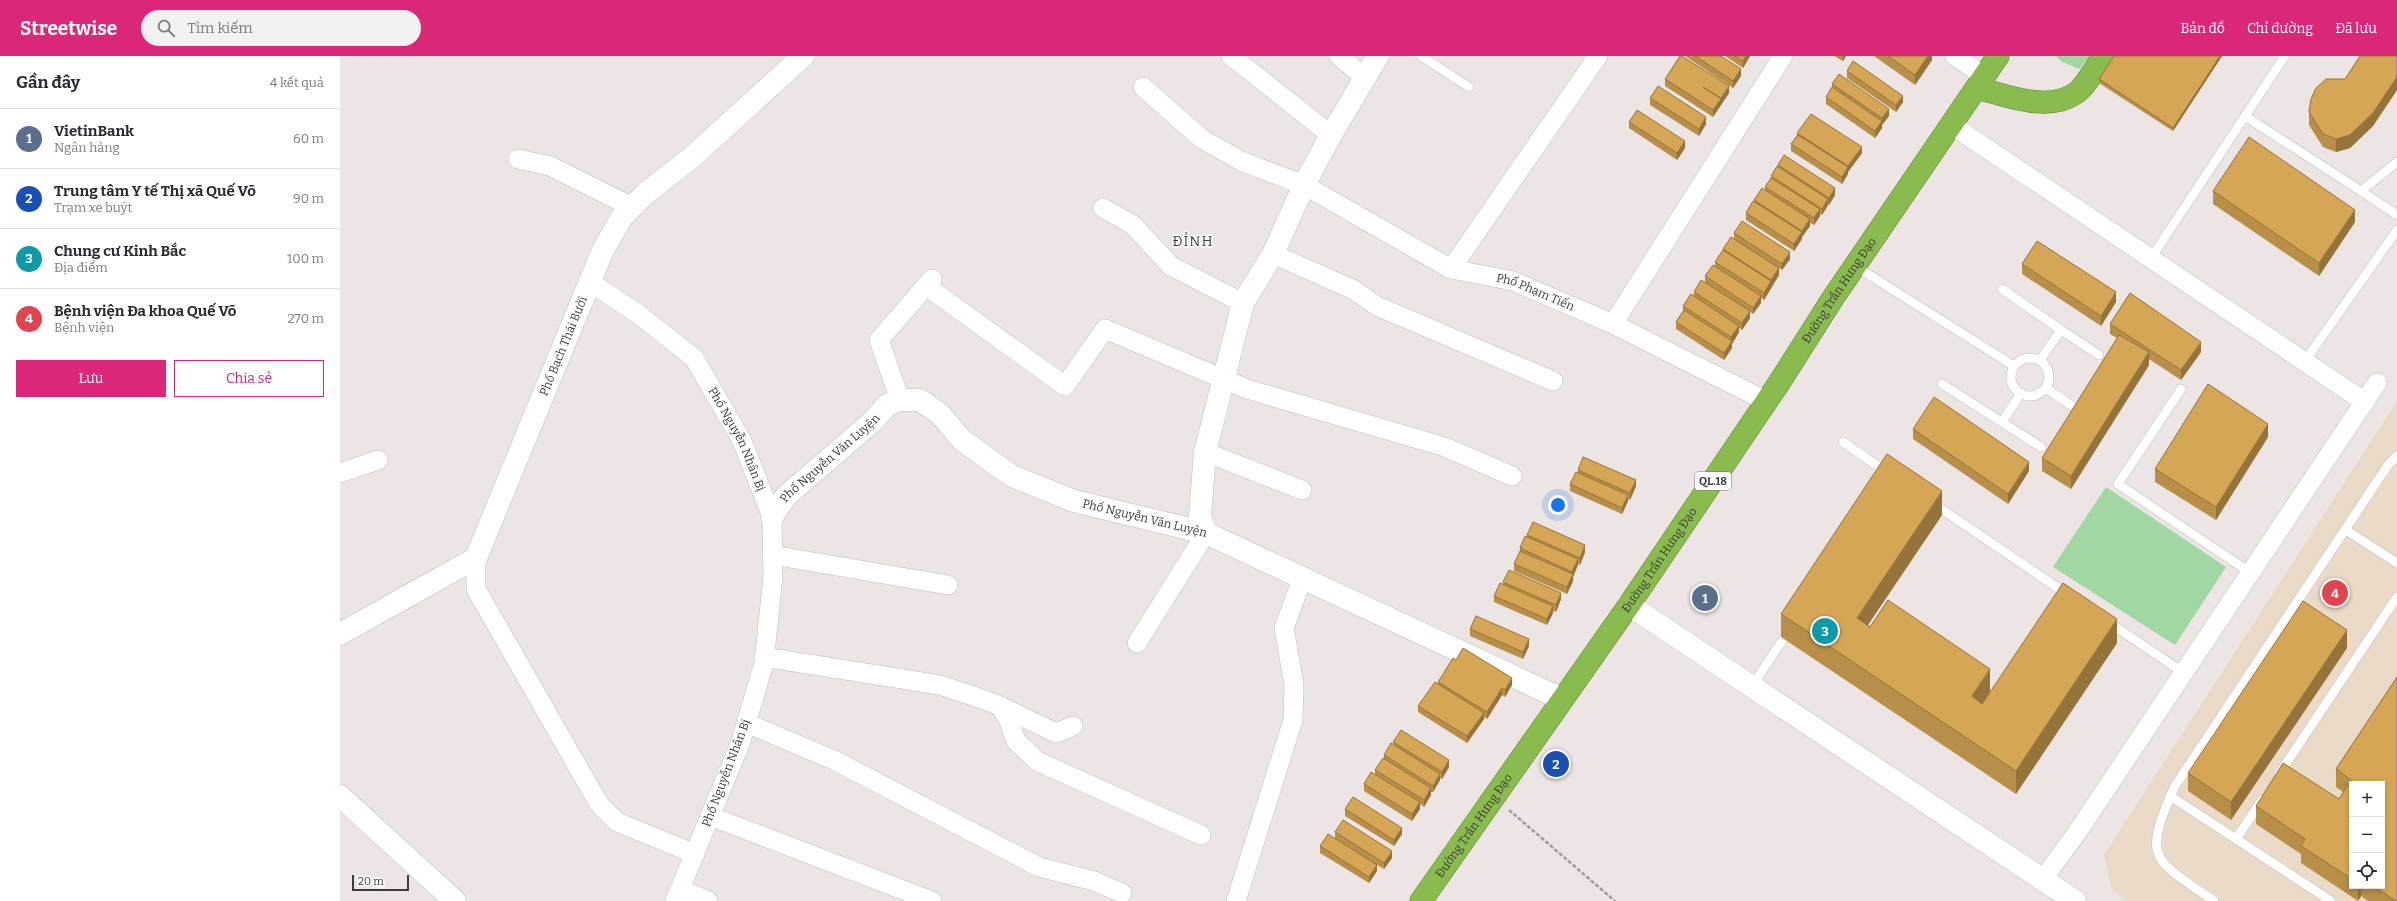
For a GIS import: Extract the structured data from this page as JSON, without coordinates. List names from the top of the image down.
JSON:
{
  "streets": {
    "highway": ["Đường Trần Hưng Đạo", "QL.18"],
    "street": [
      "Phố Phạm Tiến",
      "Phố Bạch Thái Bưởi",
      "Phố Nguyễn Nhân Bị",
      "Phố Nguyễn Văn Luyện"
    ]
  },
  "crossings": [
    ["Đường Trần Hưng Đạo", "Phố Phạm Tiến"],
    ["Đường Trần Hưng Đạo", "Phố Nguyễn Văn Luyện"],
    ["Phố Bạch Thái Bưởi", "Phố Nguyễn Nhân Bị"],
    ["Phố Nguyễn Nhân Bị", "Phố Nguyễn Văn Luyện"]
  ],
  "districts": ["ĐỈNH"],
  "scale_bar": "20 m",
  "page": {
    "header": "Streetwise",
    "search": "Tìm kiếm",
    "nav": ["Bản đồ", "Chỉ đường", "Đã lưu"],
    "heading": ["Gần đây", "4 kết quả"],
    "list": [
      {
        "mark": "1",
        "name": "VietinBank",
        "note": "Ngân hàng",
        "value": "60 m"
      },
      {
        "mark": "2",
        "name": "Trung tâm Y tế Thị xã Quế Võ",
        "note": "Trạm xe buýt",
        "value": "90 m"
      },
      {
        "mark": "3",
        "name": "Chung cư Kinh Bắc",
        "note": "Địa điểm",
        "value": "100 m"
      },
      {
        "mark": "4",
        "name": "Bệnh viện Đa khoa Quế Võ",
        "note": "Bệnh viện",
        "value": "270 m"
      }
    ],
    "buttons": ["Lưu", "Chia sẻ"],
    "pins": [
      "4",
      "1",
      "3",
      "2"
    ],
    "map_buttons": ["+", "−"],
    "scale": "20 m"
  }
}
